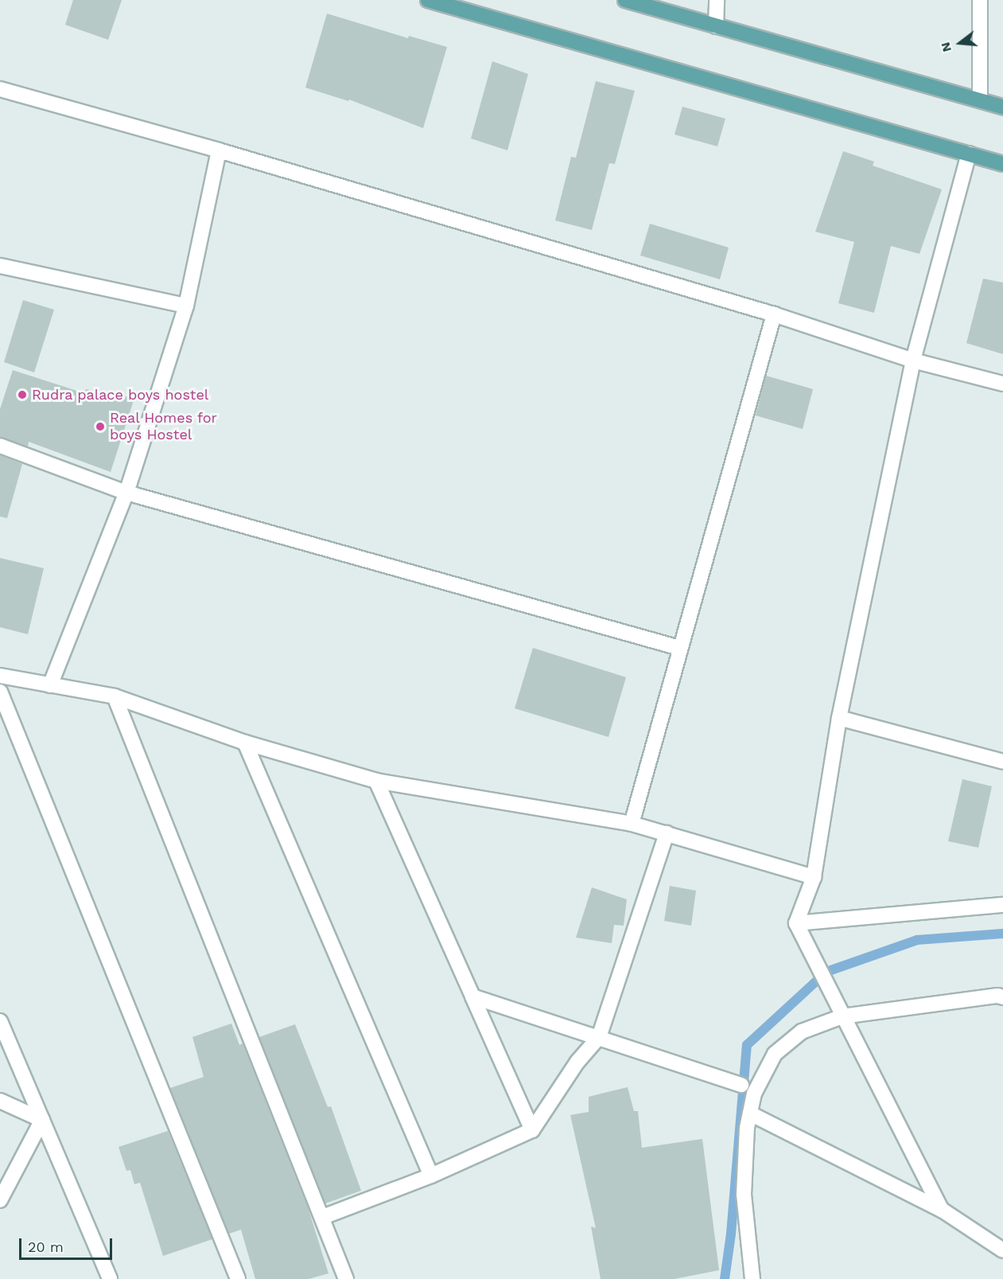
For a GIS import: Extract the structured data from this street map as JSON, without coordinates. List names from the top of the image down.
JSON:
{
  "places": ["Rudra palace boys hostel", "Real Homes for boys Hostel"],
  "scale_bar": "20 m",
  "north": "left"
}
